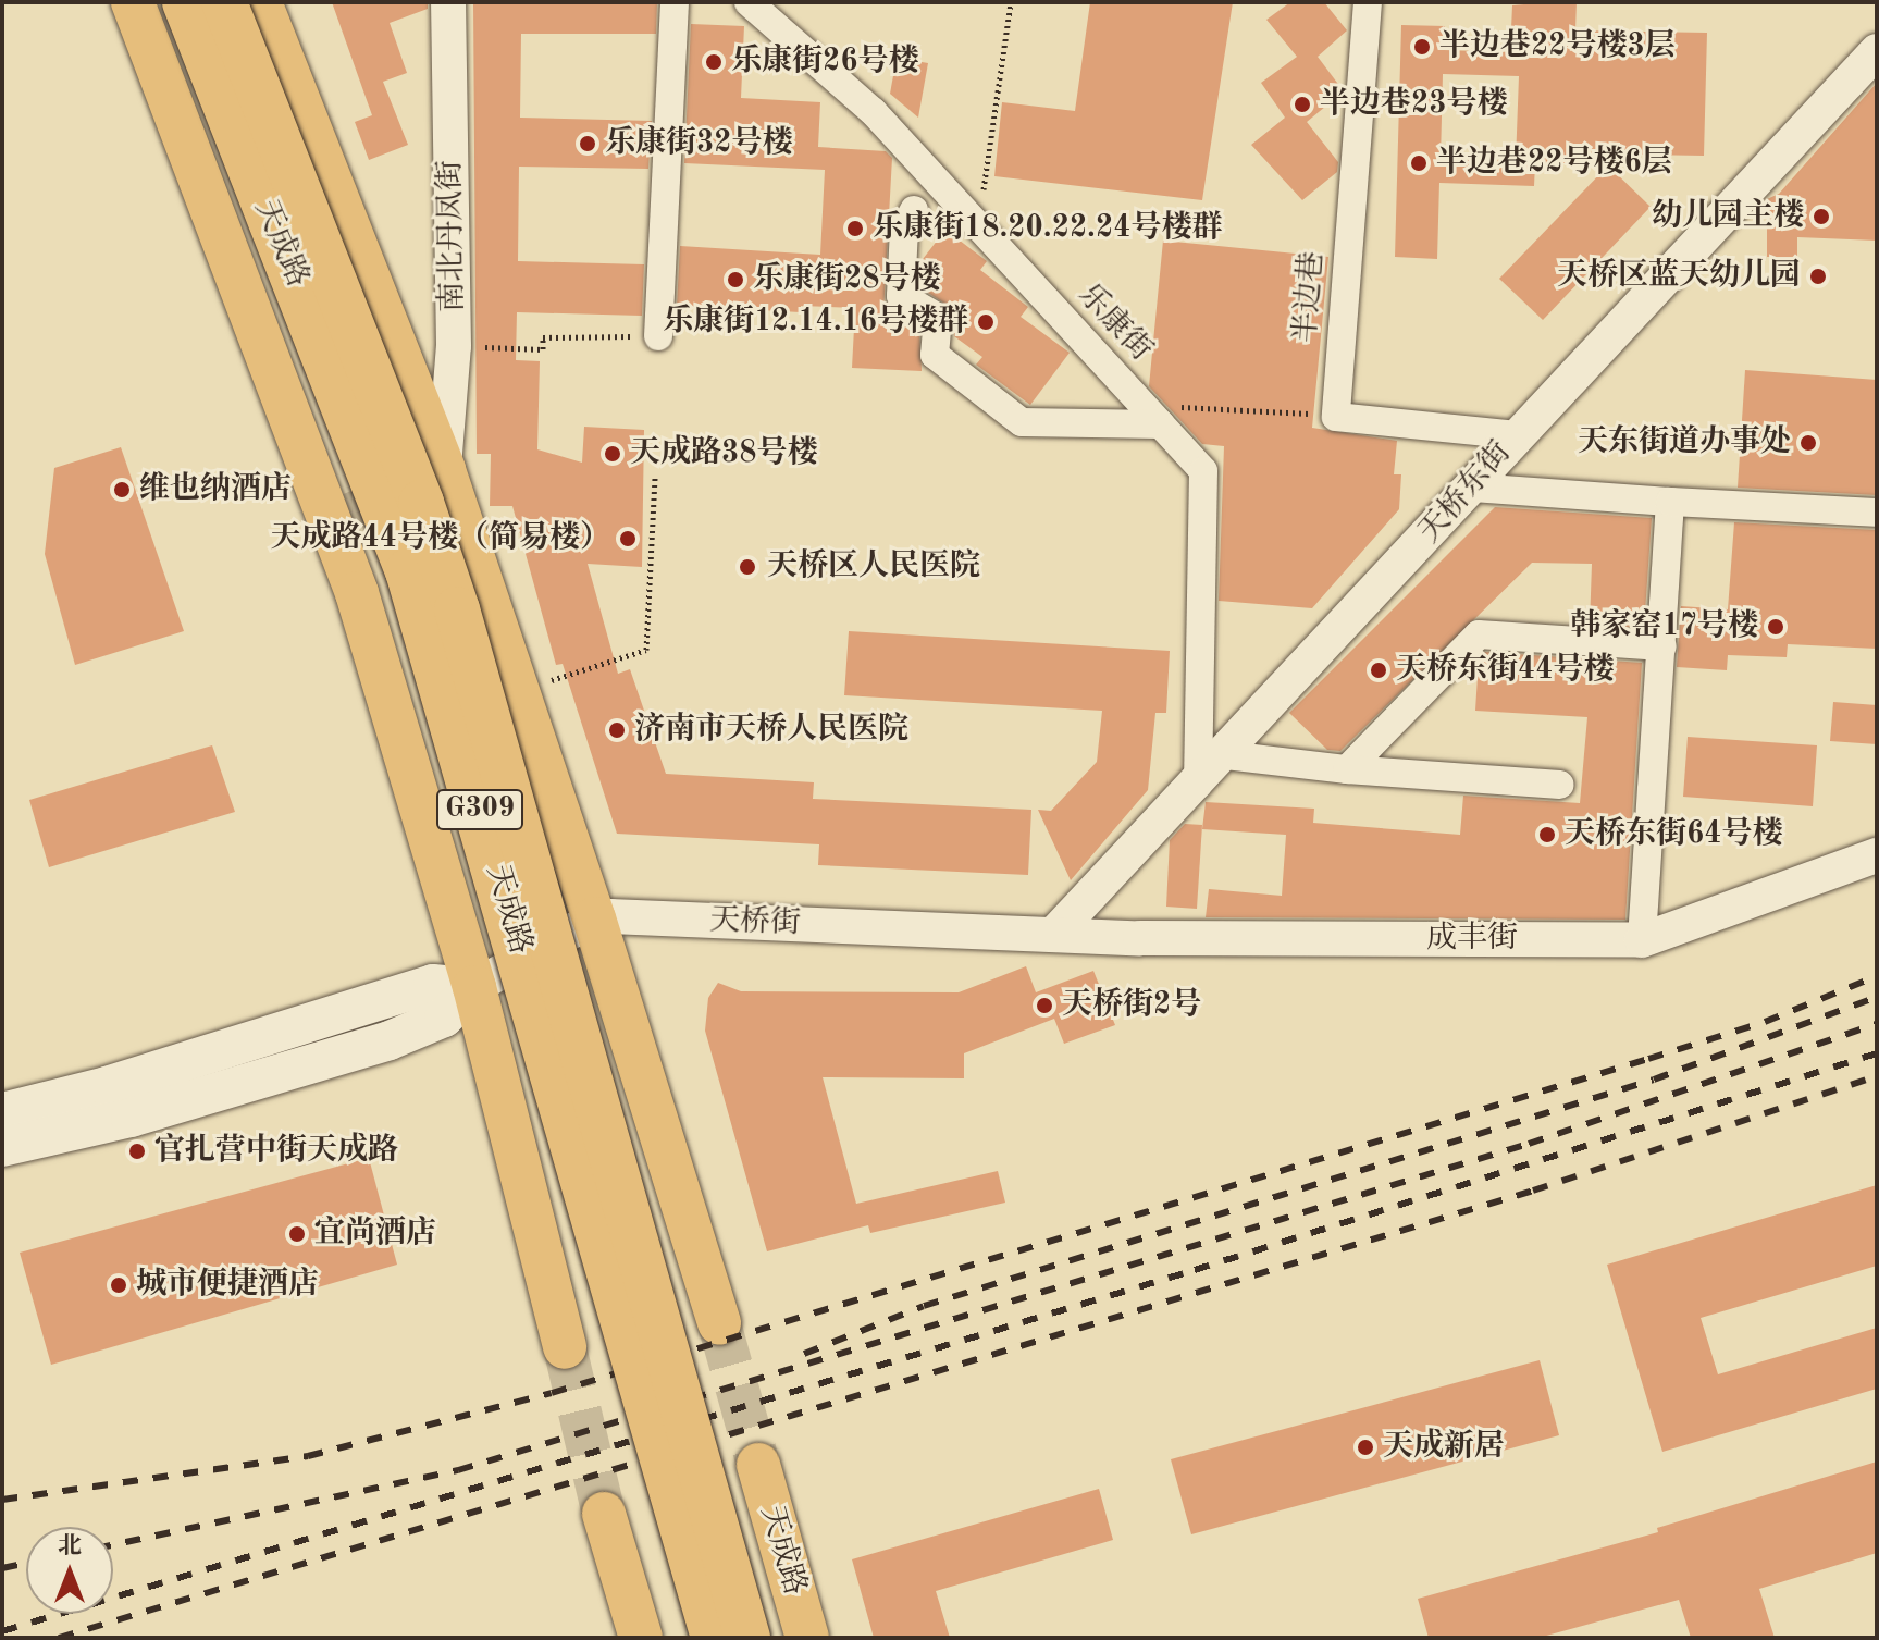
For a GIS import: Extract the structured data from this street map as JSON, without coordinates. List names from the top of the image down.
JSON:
{
  "streets": {
    "highway": ["天成路", "G309"],
    "street": [
      "南北丹凤街",
      "半边巷",
      "乐康街",
      "天桥东街",
      "天桥街",
      "成丰街"
    ]
  },
  "crossings": [
    ["乐康街", "天桥东街"],
    ["天桥东街", "天桥街"],
    ["天桥东街", "成丰街"],
    ["天桥街", "成丰街"]
  ],
  "places": [
    "半边巷22号楼3层",
    "乐康街26号楼",
    "半边巷23号楼",
    "乐康街32号楼",
    "半边巷22号楼6层",
    "幼儿园主楼",
    "乐康街18.20.22.24号楼群",
    "天桥区蓝天幼儿园",
    "乐康街28号楼",
    "乐康街12.14.16号楼群",
    "天东街道办事处",
    "天成路38号楼",
    "维也纳酒店",
    "天成路44号楼（简易楼）",
    "天桥区人民医院",
    "韩家窑17号楼",
    "天桥东街44号楼",
    "济南市天桥人民医院",
    "天桥东街64号楼",
    "天桥街2号",
    "官扎营中街天成路",
    "宜尚酒店",
    "城市便捷酒店",
    "天成新居"
  ],
  "north": "top"
}
